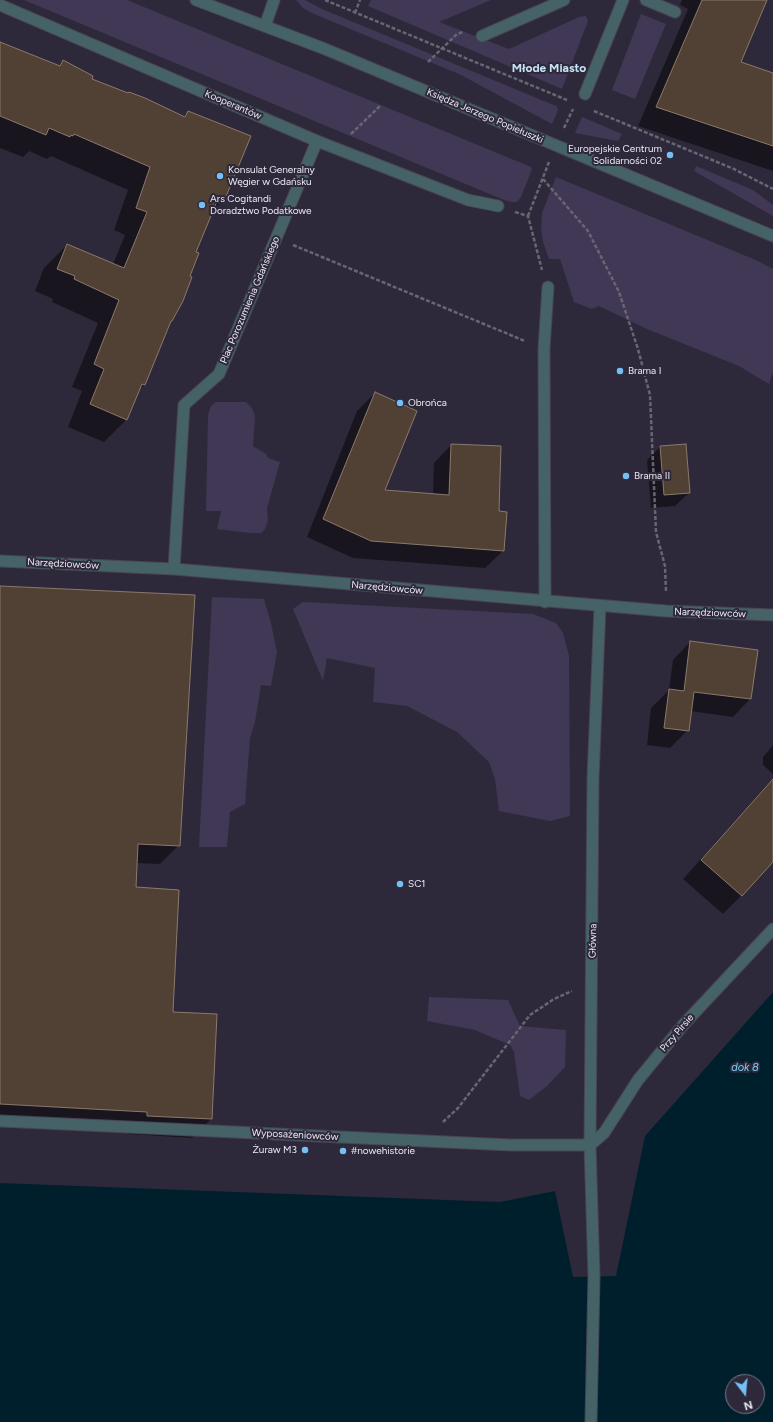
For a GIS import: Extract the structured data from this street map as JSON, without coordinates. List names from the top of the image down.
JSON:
{
  "streets": {
    "street": [
      "Kooperantów",
      "Księdza Jerzego Popiełuszki",
      "Plac Porozumienia Gdańskiego",
      "Narzędziowców",
      "Główna",
      "Przy Pirsie",
      "Wyposażeniowców"
    ]
  },
  "crossings": [
    ["Kooperantów", "Plac Porozumienia Gdańskiego"],
    ["Plac Porozumienia Gdańskiego", "Narzędziowców"],
    ["Narzędziowców", "Główna"],
    ["Główna", "Przy Pirsie"],
    ["Główna", "Wyposażeniowców"],
    ["Przy Pirsie", "Wyposażeniowców"]
  ],
  "districts": ["Młode Miasto"],
  "water": ["dok 8"],
  "places": [
    "Europejskie Centrum Solidarności 02",
    "Konsulat Generalny Węgier w Gdańsku",
    "Ars Cogitandi Doradztwo Podatkowe",
    "Brama I",
    "Obrońca",
    "Brama II",
    "SC1",
    "Żuraw M3",
    "#nowehistorie"
  ],
  "north": "bottom"
}
